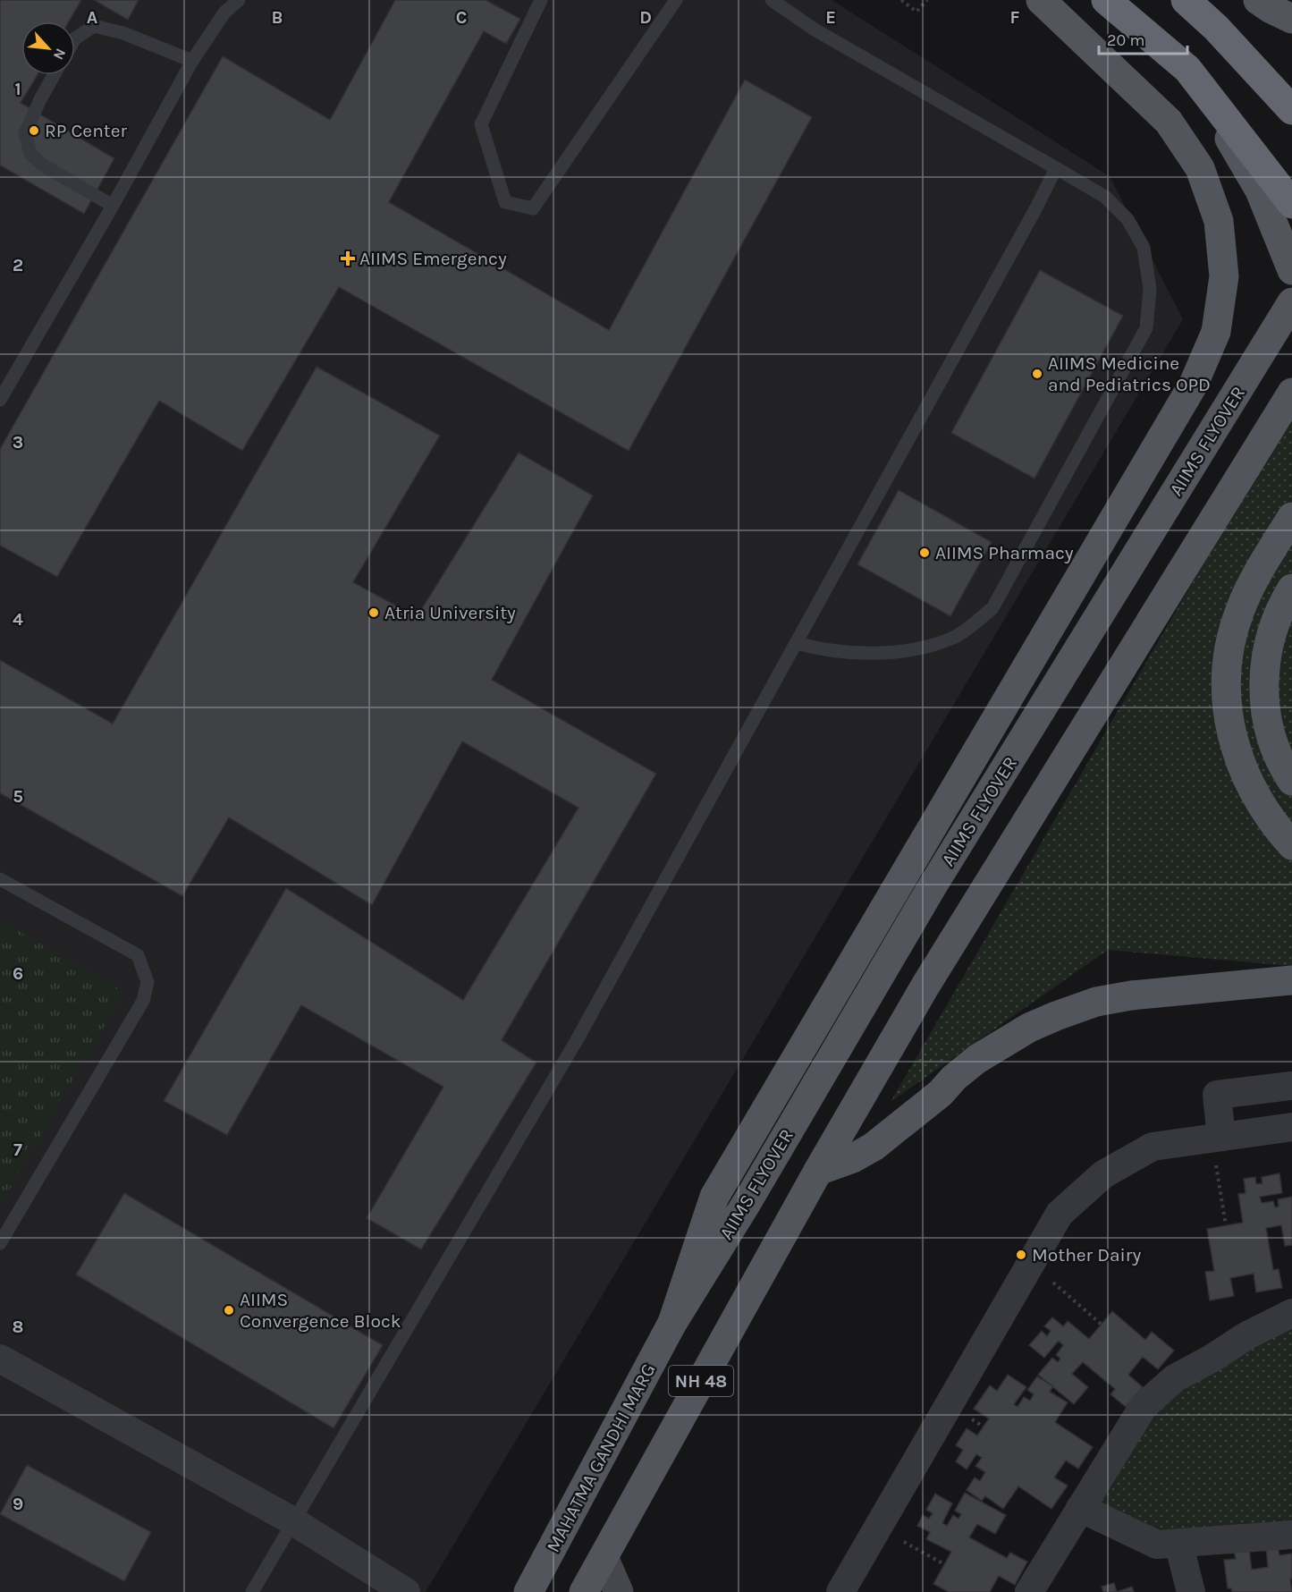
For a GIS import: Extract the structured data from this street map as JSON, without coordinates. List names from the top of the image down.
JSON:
{
  "streets": {
    "main road": ["AIIMS FLYOVER", "NH 48", "MAHATMA GANDHI MARG"]
  },
  "crossings": [
    ["AIIMS FLYOVER", "MAHATMA GANDHI MARG"]
  ],
  "places": {
    "other": [
      "RP Center",
      "AIIMS Medicine and Pediatrics OPD",
      "AIIMS Pharmacy",
      "Atria University",
      "Mother Dairy",
      "AIIMS Convergence Block"
    ],
    "health": ["AIIMS Emergency"]
  },
  "scale_bar": "20 m",
  "north": "bottom right",
  "grid": {
    "columns": [
      "A",
      "B",
      "C",
      "D",
      "E",
      "F"
    ],
    "rows": [
      "1",
      "2",
      "3",
      "4",
      "5",
      "6",
      "7",
      "8",
      "9"
    ]
  }
}
